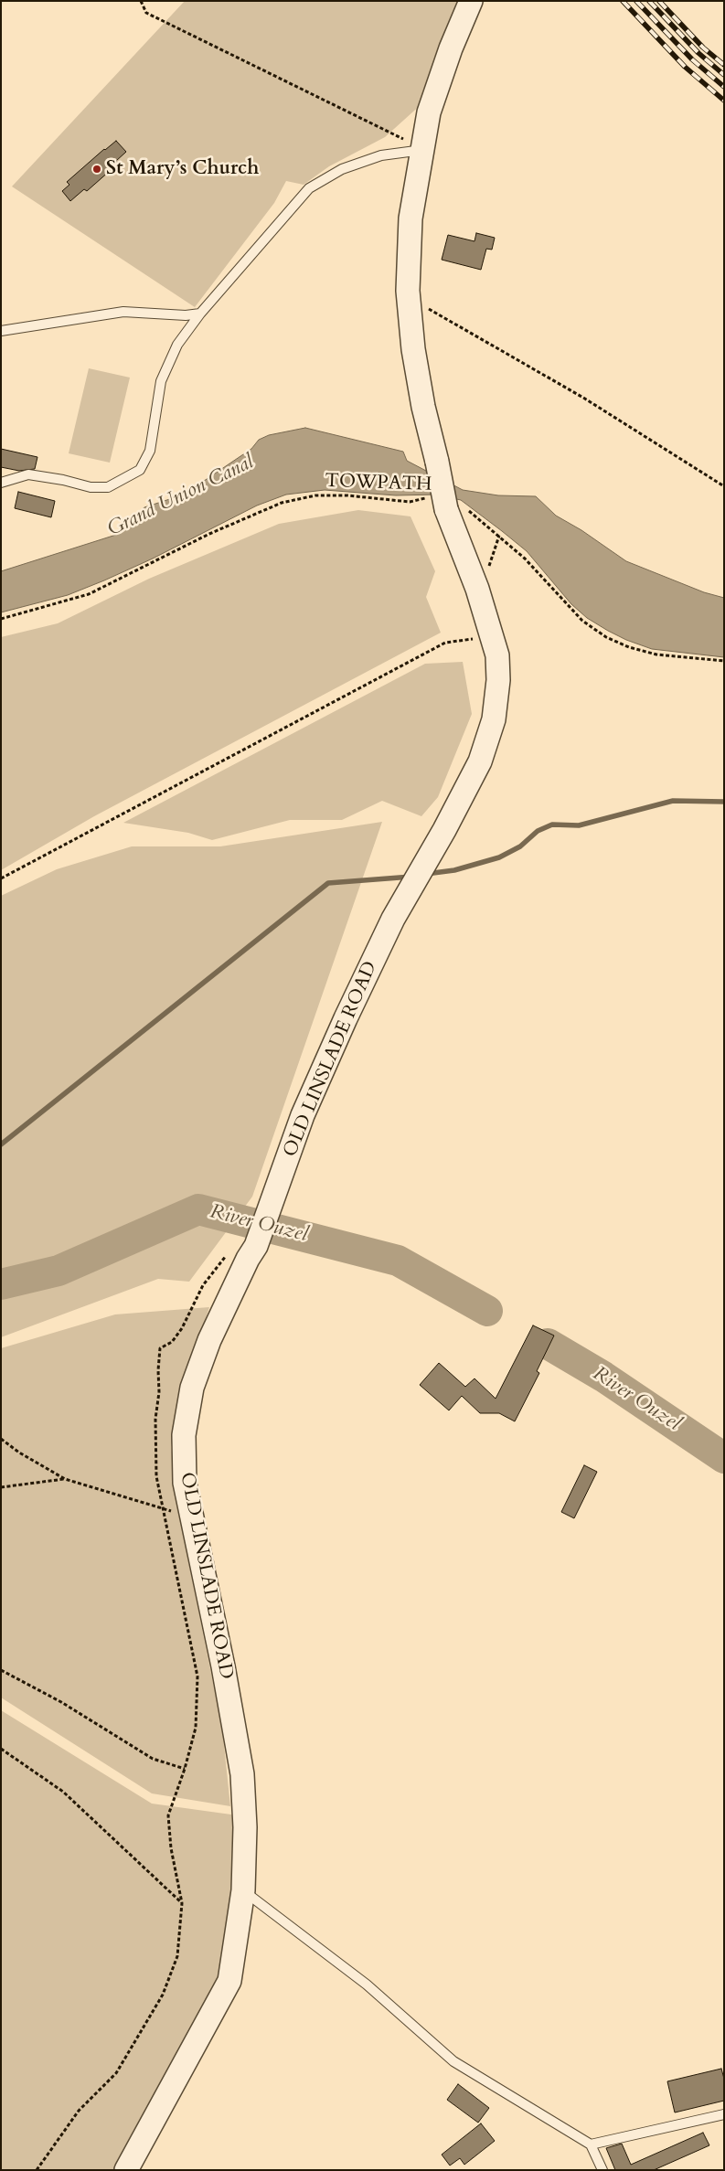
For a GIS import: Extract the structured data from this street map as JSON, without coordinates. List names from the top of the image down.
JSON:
{
  "streets": {
    "street": ["OLD LINSLADE ROAD"],
    "path": ["TOWPATH"]
  },
  "crossings": [
    ["TOWPATH", "OLD LINSLADE ROAD"]
  ],
  "water": ["Grand Union Canal", "River Ouzel"],
  "places": ["St Mary’s Church"]
}
